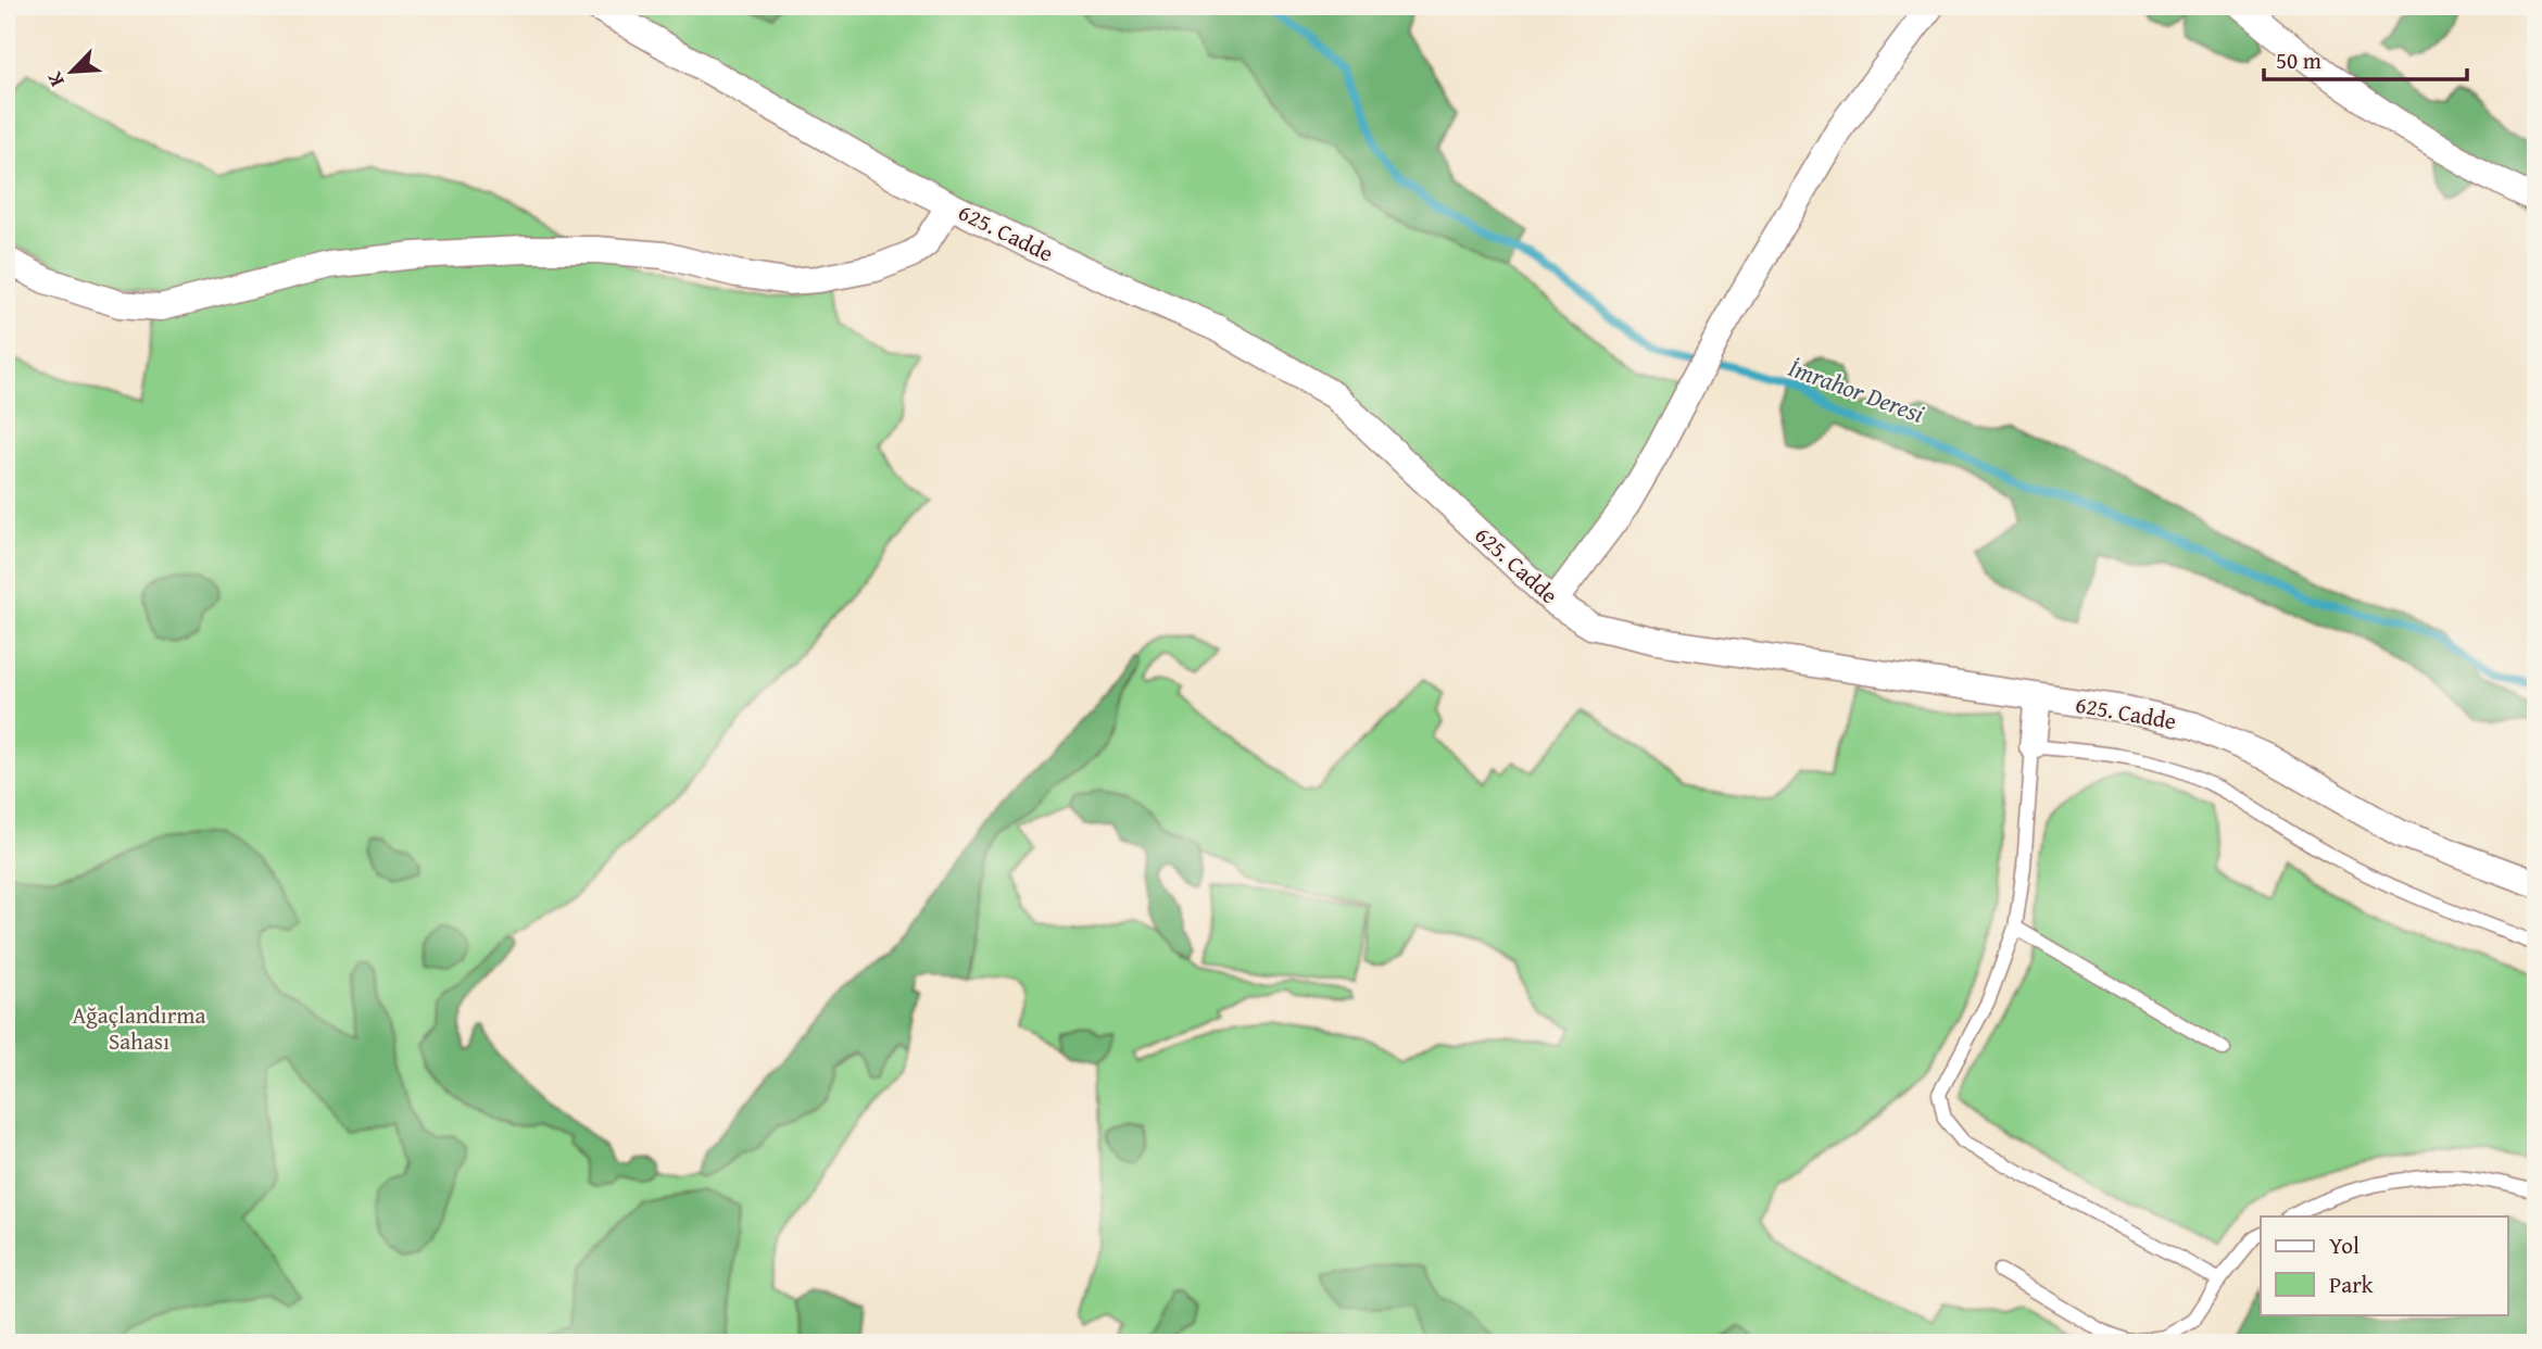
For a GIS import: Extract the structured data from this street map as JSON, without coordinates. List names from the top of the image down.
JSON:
{
  "streets": {
    "street": ["625. Cadde"]
  },
  "water": ["İmrahor Deresi"],
  "parks": ["Ağaçlandırma Sahası"],
  "legend": ["Yol", "Park"],
  "scale_bar": "50 m",
  "north": "bottom left"
}
